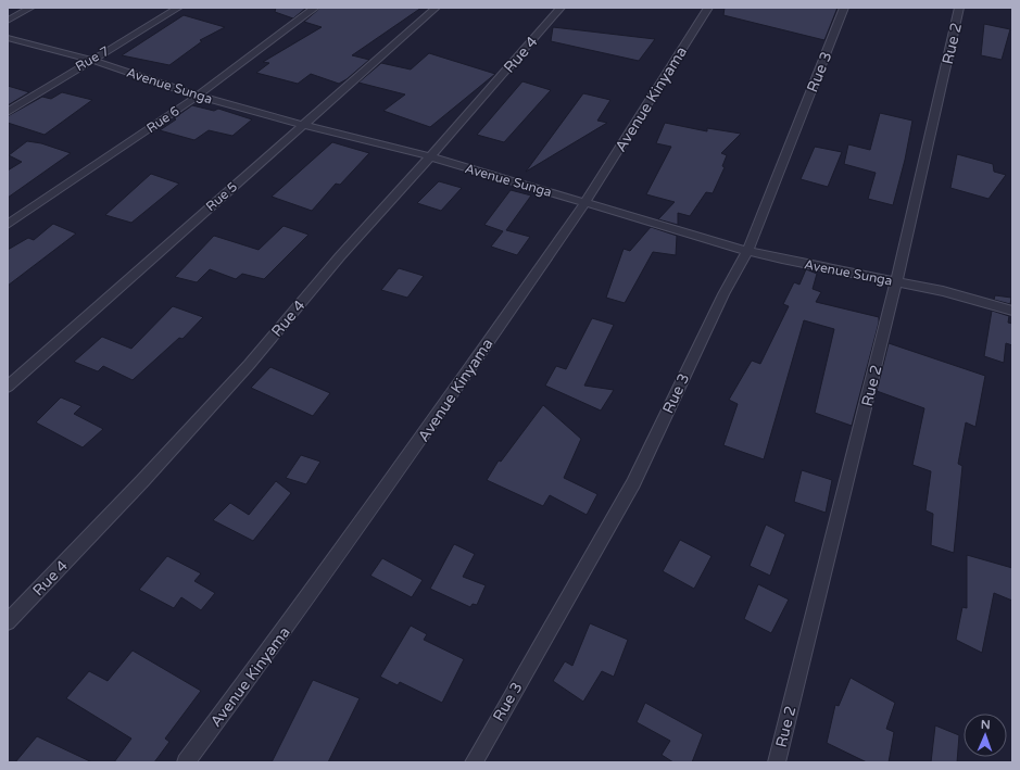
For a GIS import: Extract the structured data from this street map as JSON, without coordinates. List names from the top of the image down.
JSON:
{
  "streets": {
    "street": [
      "Rue 2",
      "Rue 4",
      "Rue 7",
      "Rue 3",
      "Avenue Sunga",
      "Avenue Kinyama",
      "Rue 6",
      "Rue 5"
    ]
  },
  "crossings": [
    ["Rue 2", "Avenue Sunga"],
    ["Rue 4", "Avenue Sunga"],
    ["Rue 7", "Avenue Sunga"],
    ["Rue 3", "Avenue Sunga"],
    ["Avenue Sunga", "Avenue Kinyama"],
    ["Avenue Sunga", "Rue 6"],
    ["Avenue Sunga", "Rue 5"]
  ],
  "north": "top"
}
